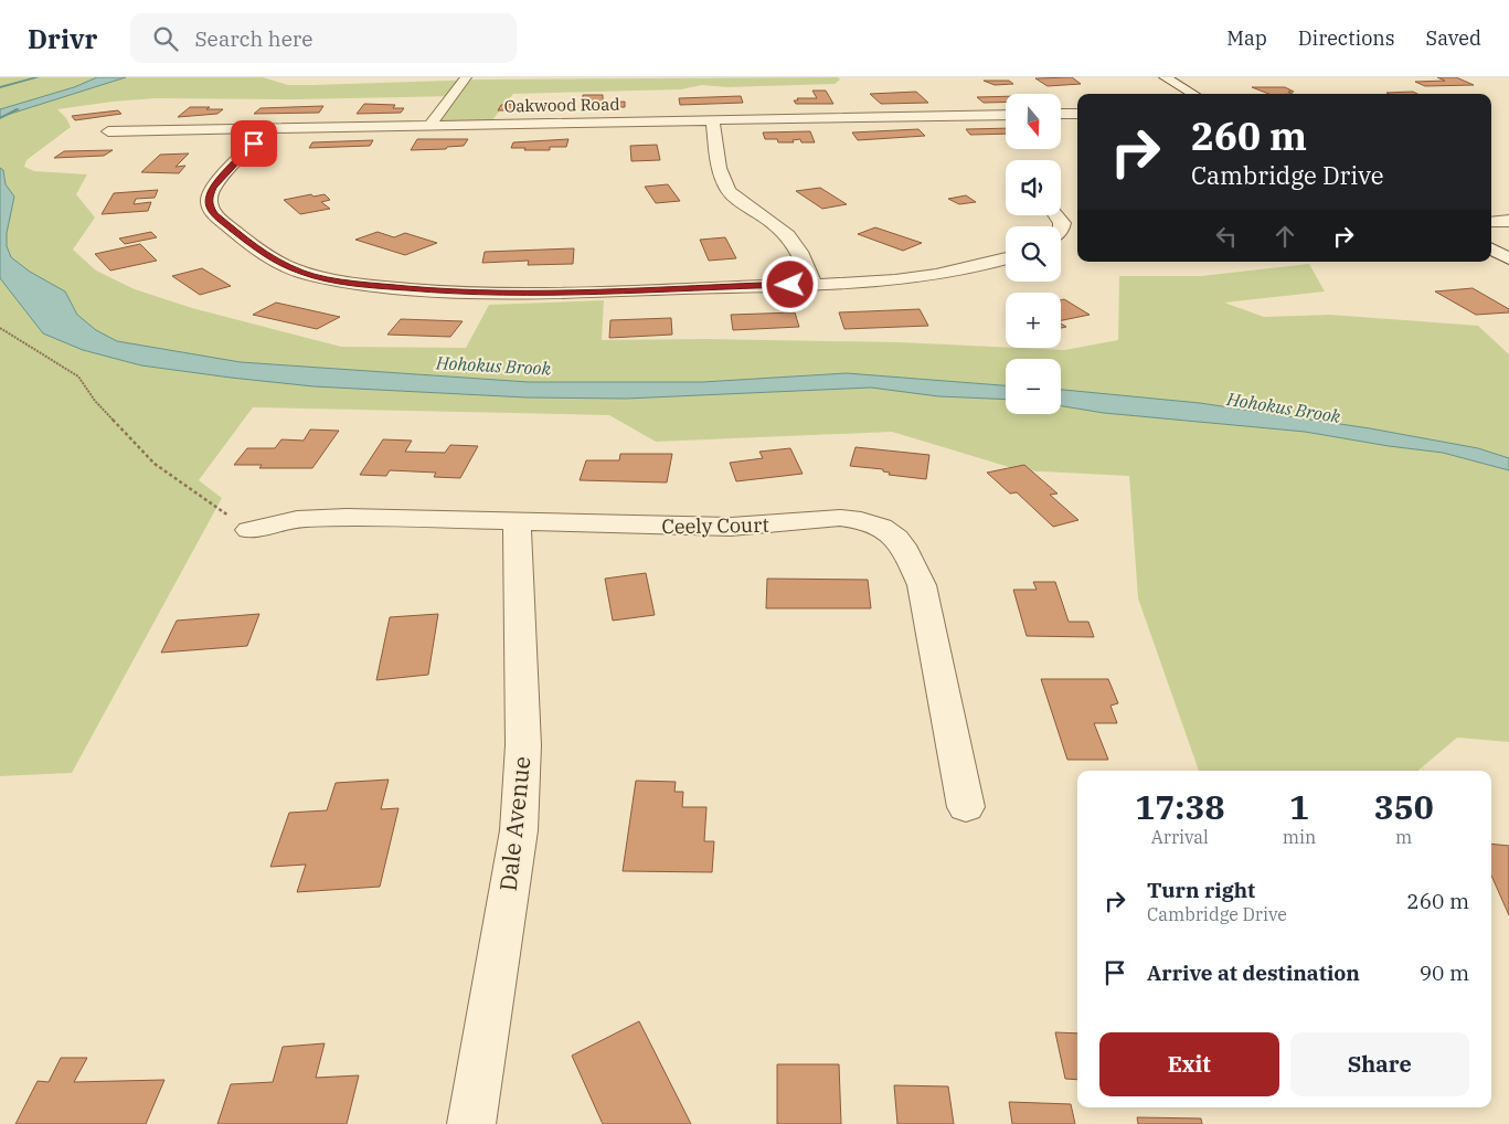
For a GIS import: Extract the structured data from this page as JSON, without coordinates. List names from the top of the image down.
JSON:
{
  "streets": {
    "street": ["Oakwood Road", "Ceely Court", "Dale Avenue"]
  },
  "crossings": [
    ["Ceely Court", "Dale Avenue"]
  ],
  "water": ["Hohokus Brook"],
  "north": "bottom",
  "page": {
    "header": "Drivr",
    "search": "Search here",
    "nav": ["Map", "Directions", "Saved"],
    "map_buttons": ["+", "−"],
    "turn": ["260 m", "Cambridge Drive"],
    "eta": [
      "17:38",
      "Arrival",
      "1",
      "min",
      "350",
      "m"
    ],
    "list": [
      {
        "name": "Turn right",
        "note": "Cambridge Drive",
        "value": "260 m"
      },
      {
        "name": "Arrive at destination",
        "value": "90 m"
      }
    ],
    "buttons": ["Exit", "Share"]
  }
}
